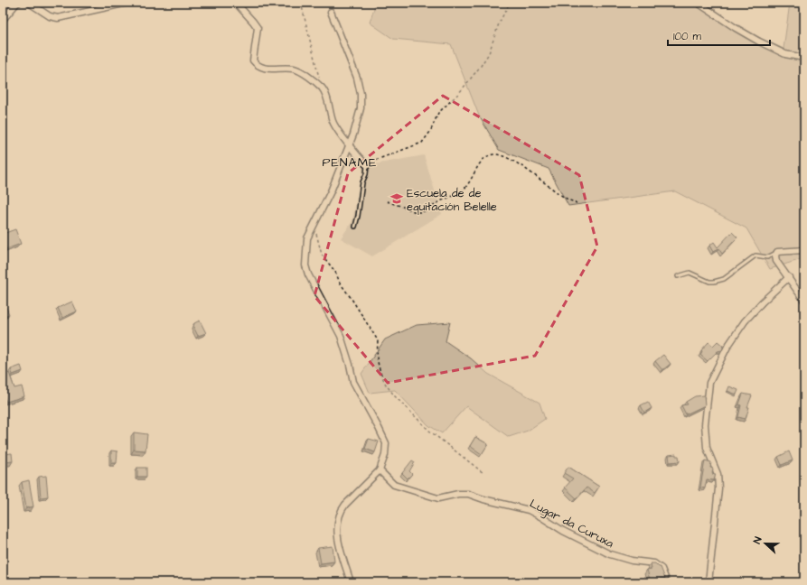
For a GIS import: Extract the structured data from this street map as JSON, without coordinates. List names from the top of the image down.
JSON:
{
  "streets": {
    "street": ["Lugar da Curuxa"]
  },
  "districts": ["PENAME"],
  "places": {
    "school or university": ["Escuela de de equitación Belelle"]
  },
  "scale_bar": "100 m",
  "north": "left"
}
